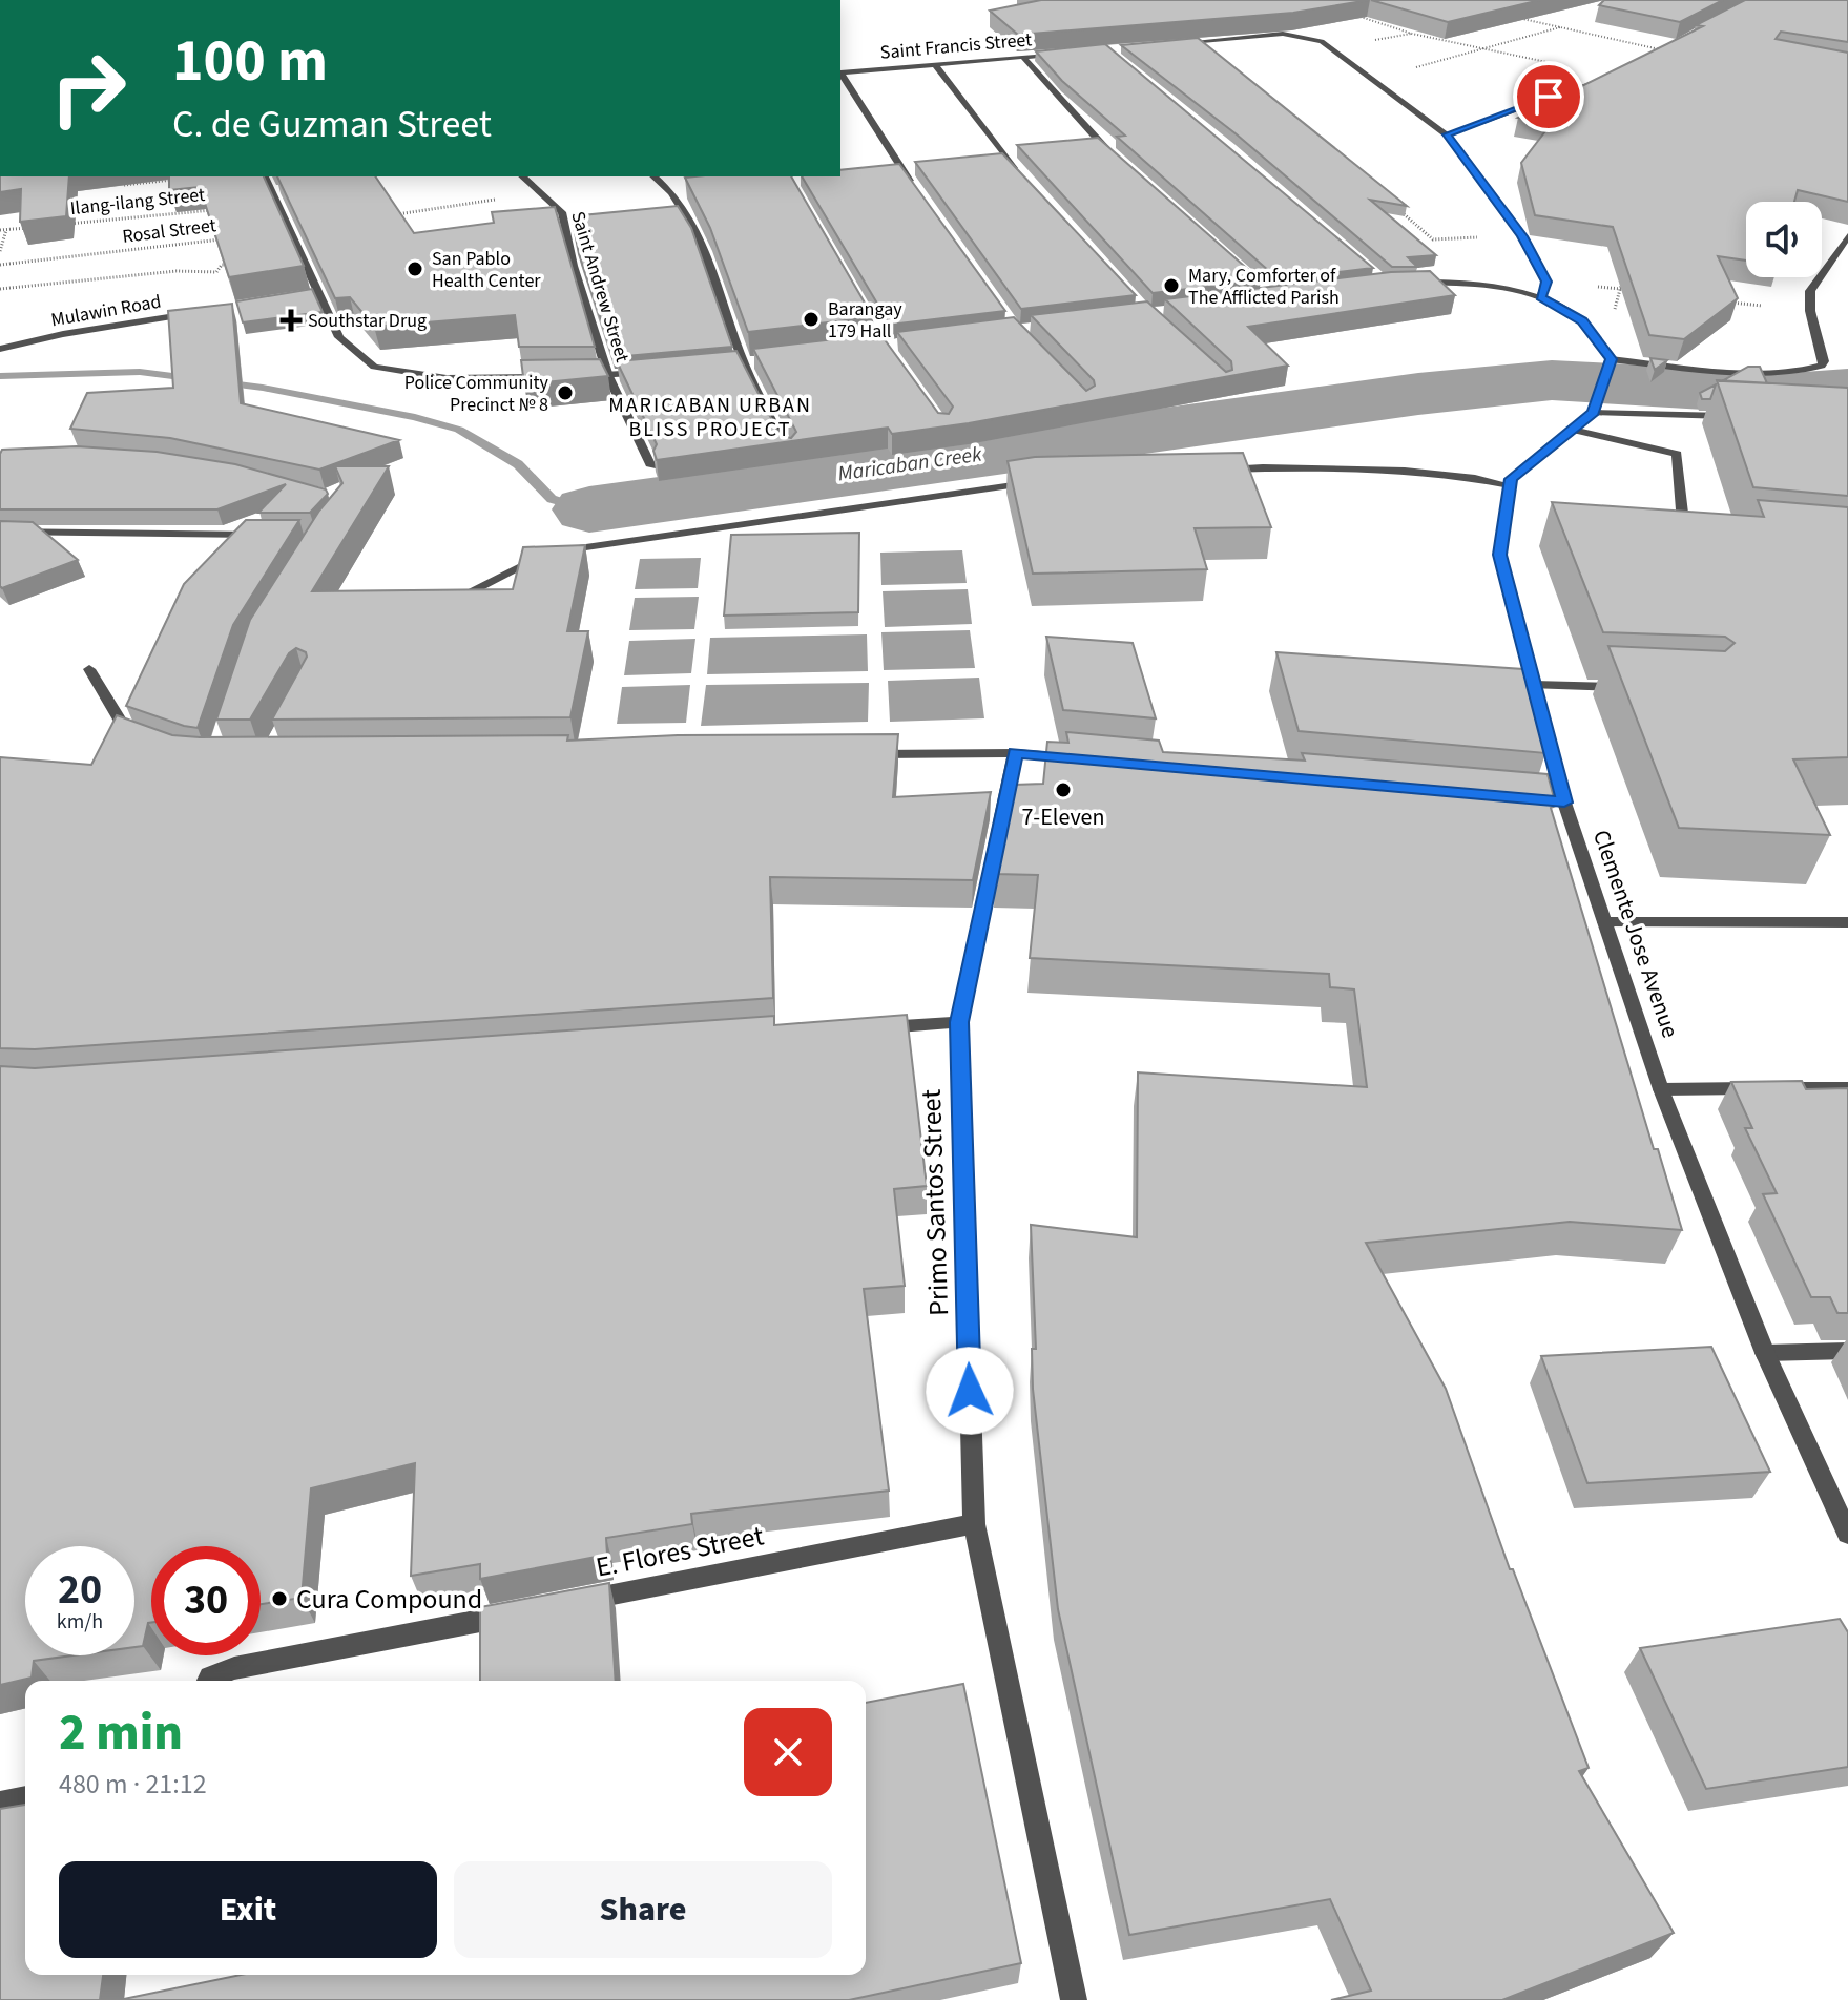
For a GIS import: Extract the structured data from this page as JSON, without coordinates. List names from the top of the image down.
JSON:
{
  "streets": {
    "street": [
      "Saint Francis Street",
      "Saint Andrew Street",
      "Mulawin Road",
      "Clemente Jose Avenue",
      "Primo Santos Street",
      "E. Flores Street"
    ],
    "path": ["Ilang-ilang Street", "Rosal Street"]
  },
  "crossings": [
    ["Primo Santos Street", "E. Flores Street"]
  ],
  "districts": ["MARICABAN URBAN BLISS PROJECT"],
  "water": ["Maricaban Creek"],
  "places": {
    "other": [
      "San Pablo Health Center",
      "Mary, Comforter of The Afflicted Parish",
      "Barangay 179 Hall",
      "Police Community Precinct № 8",
      "7-Eleven",
      "Cura Compound"
    ],
    "health": ["Southstar Drug"]
  },
  "page": {
    "turn": ["100 m", "C. de Guzman Street"],
    "speed": "20 km/h",
    "limit": "30",
    "heading": ["2 min", "480 m · 21:12"],
    "buttons": ["Exit", "Share"]
  }
}
